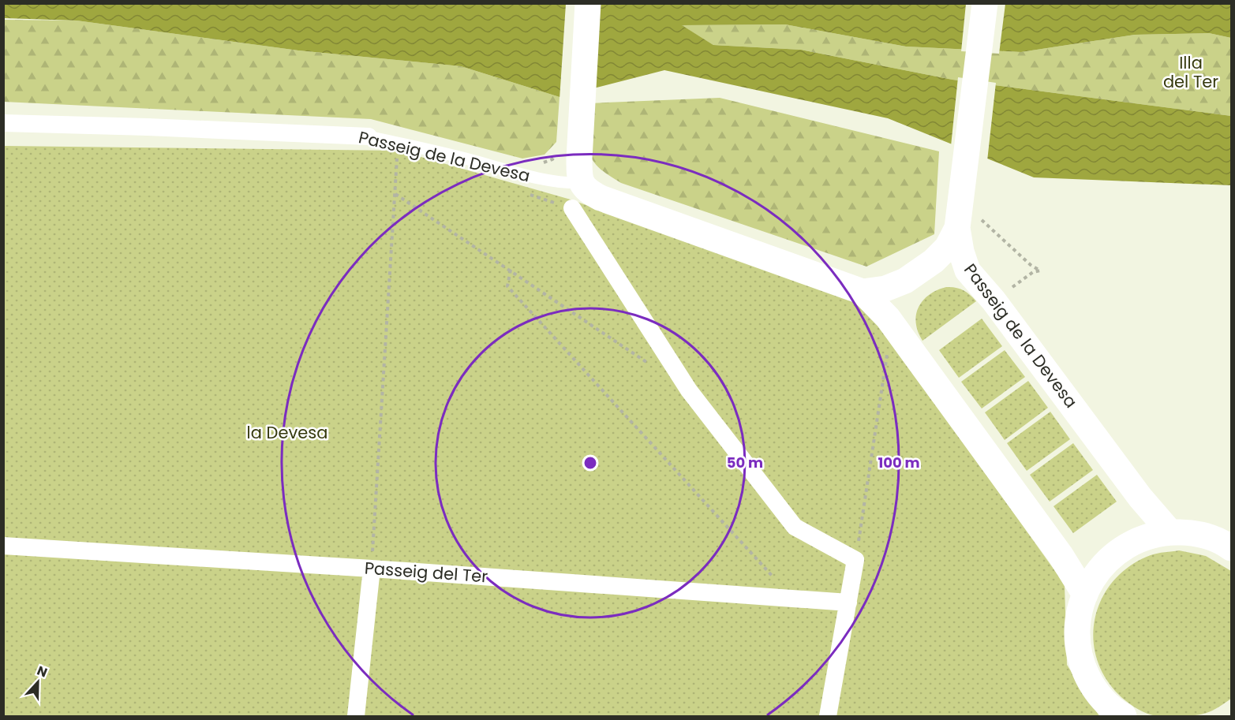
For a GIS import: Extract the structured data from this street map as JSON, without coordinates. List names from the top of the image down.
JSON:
{
  "streets": {
    "main road": ["Passeig de la Devesa"],
    "street": ["Passeig del Ter"]
  },
  "parks": ["Illa del Ter", "la Devesa"],
  "north": "top",
  "rings": ["50 m", "100 m"]
}
